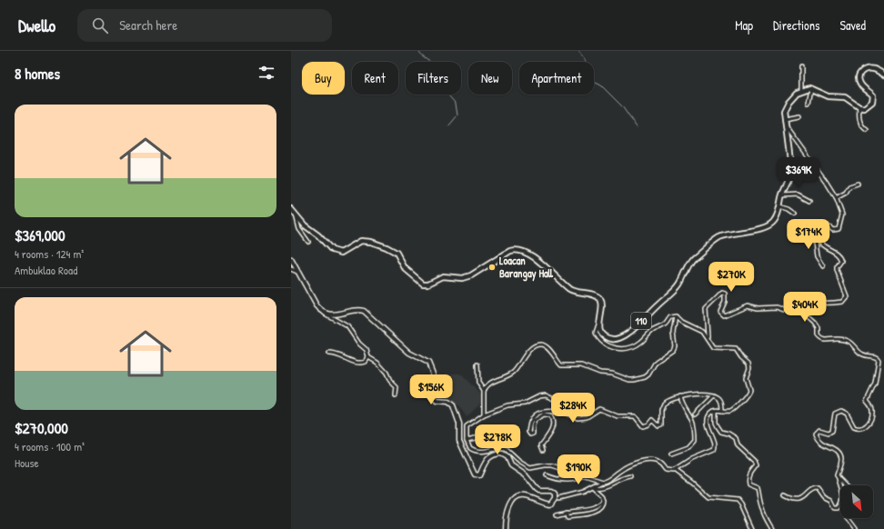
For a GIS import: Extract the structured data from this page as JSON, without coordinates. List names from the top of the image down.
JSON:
{
  "streets": {
    "main road": ["110"]
  },
  "places": ["Loacan Barangay Hall"],
  "north": "bottom right",
  "page": {
    "header": "Dwello",
    "search": "Search here",
    "nav": ["Map", "Directions", "Saved"],
    "heading": "8 homes",
    "chip": [
      "Buy",
      "Rent",
      "Filters",
      "New",
      "Apartment"
    ],
    "list": [
      {
        "name": "$369,000",
        "note": "4 rooms · 124 m² · Ambuklao Road"
      },
      {
        "name": "$270,000",
        "note": "4 rooms · 100 m² · House"
      }
    ],
    "price": [
      "$369K",
      "$174K",
      "$270K",
      "$404K",
      "$156K",
      "$284K",
      "$278K",
      "$190K"
    ]
  }
}
